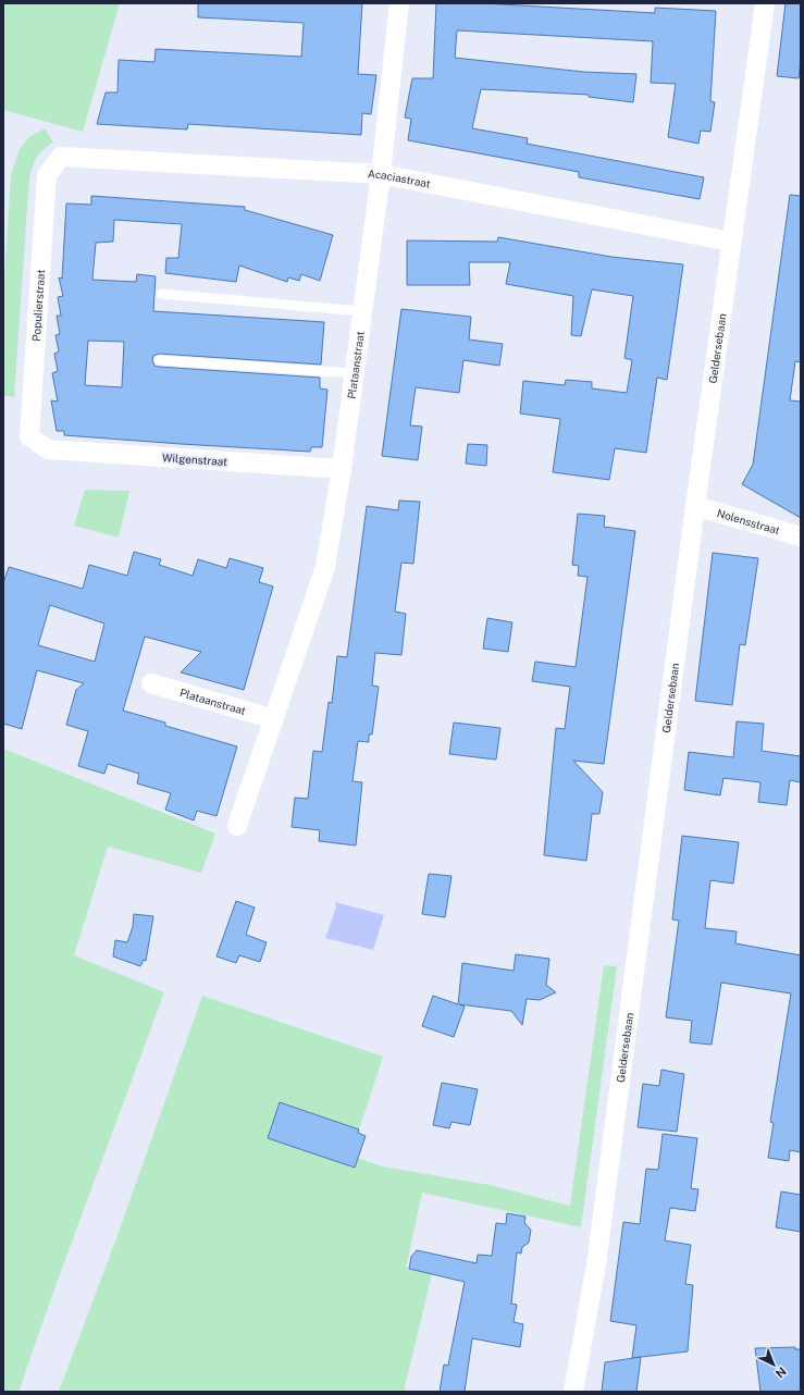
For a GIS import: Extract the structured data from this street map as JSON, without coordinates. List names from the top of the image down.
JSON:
{
  "streets": {
    "street": [
      "Acaciastraat",
      "Populierstraat",
      "Geldersebaan",
      "Plataanstraat",
      "Wilgenstraat",
      "Nolensstraat"
    ]
  },
  "crossings": [
    ["Acaciastraat", "Populierstraat"],
    ["Acaciastraat", "Geldersebaan"],
    ["Acaciastraat", "Plataanstraat"],
    ["Populierstraat", "Wilgenstraat"],
    ["Geldersebaan", "Nolensstraat"],
    ["Plataanstraat", "Wilgenstraat"]
  ],
  "north": "bottom right"
}
